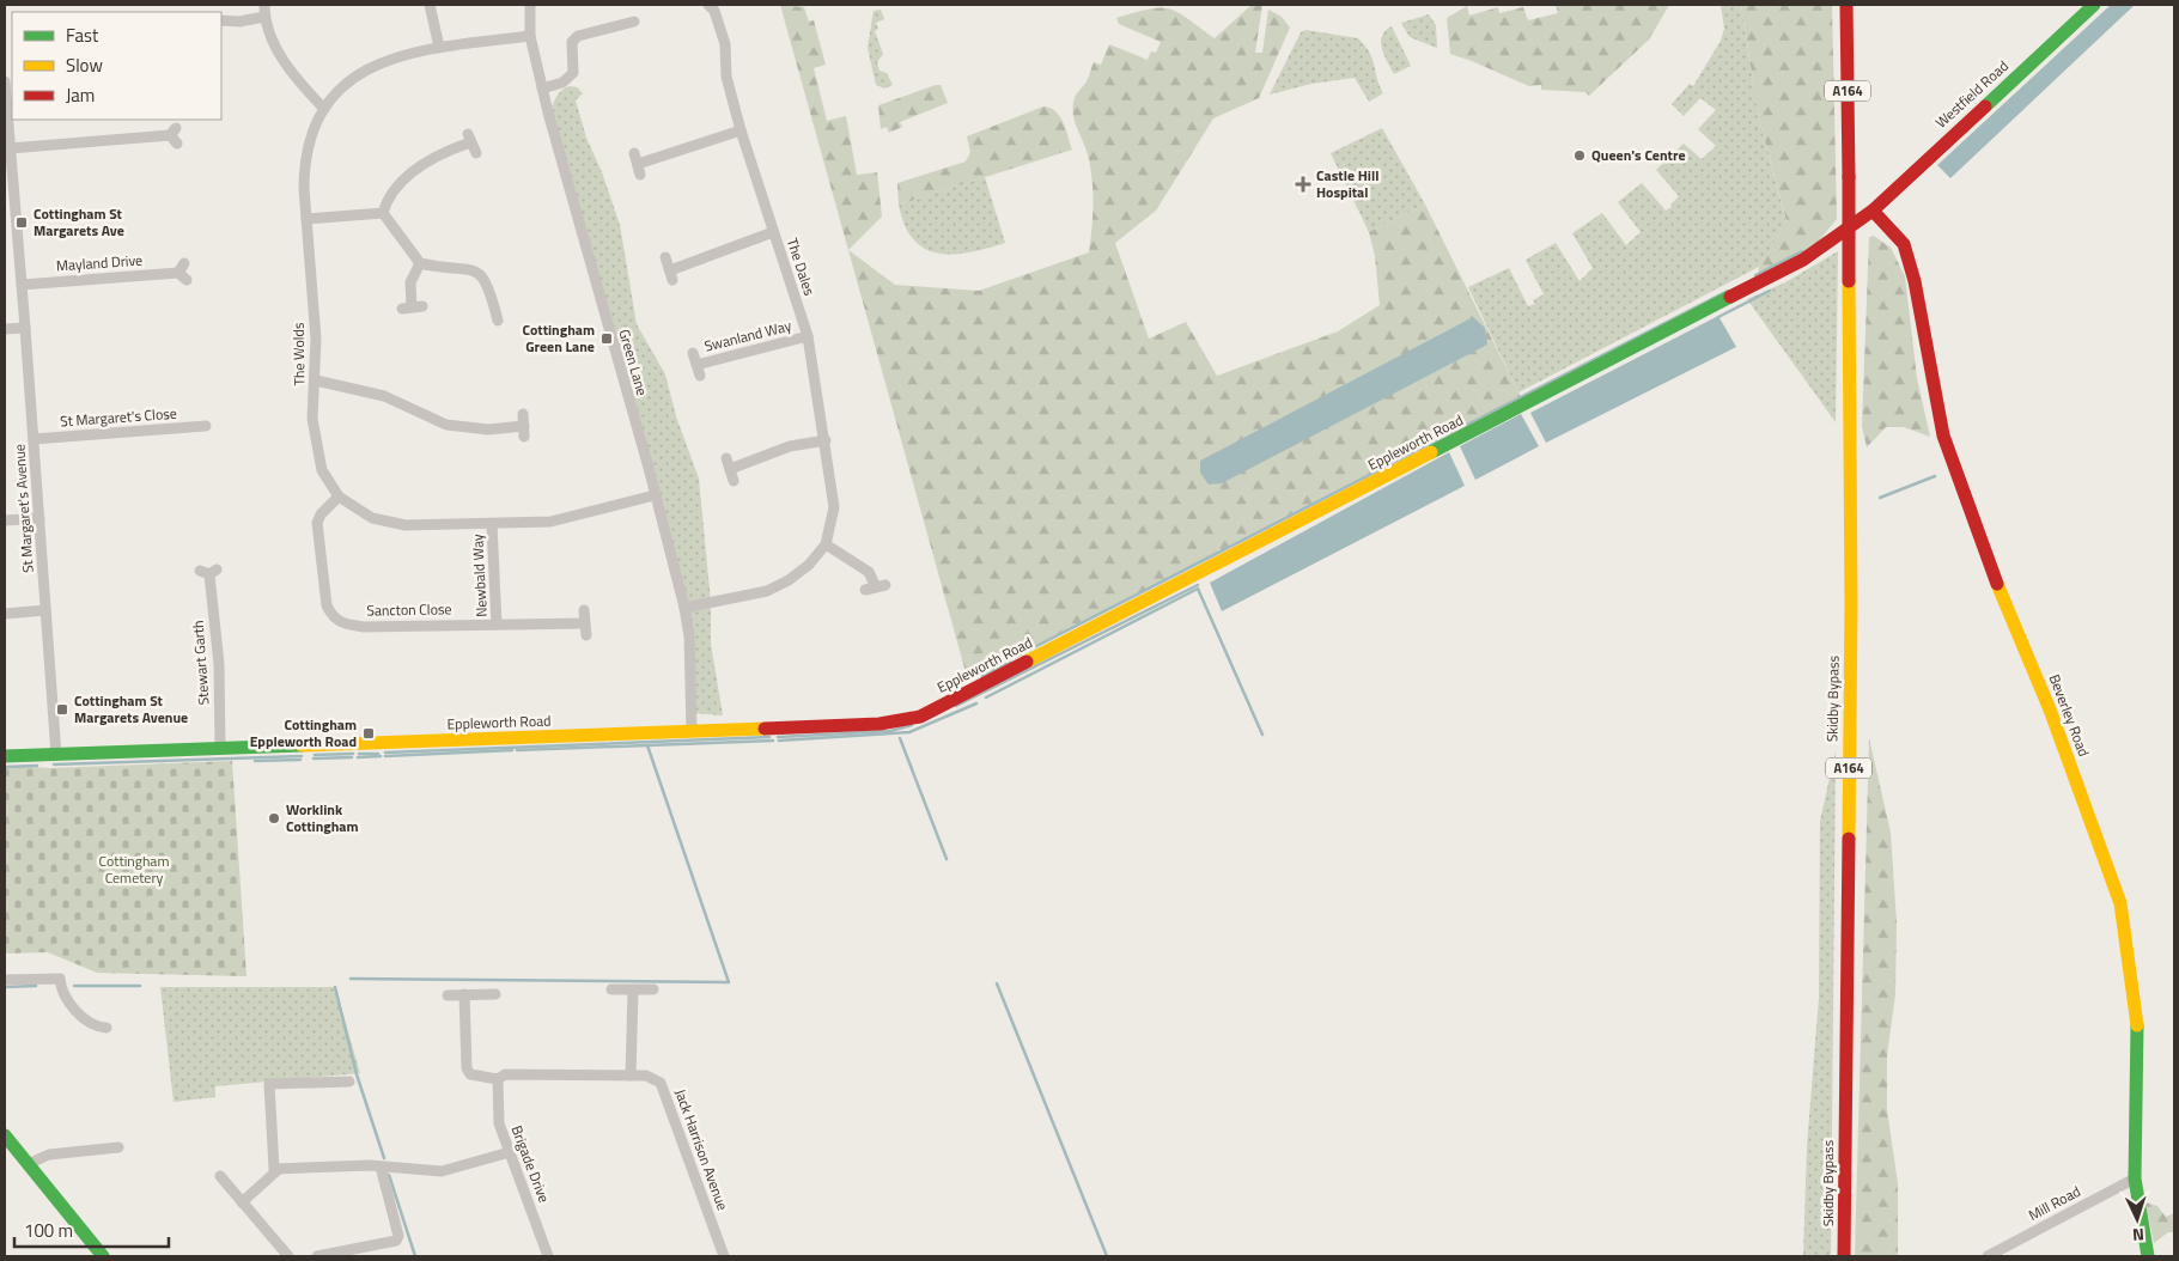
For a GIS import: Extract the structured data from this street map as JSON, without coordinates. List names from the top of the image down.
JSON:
{
  "streets": {
    "main road": [
      "A164",
      "Westfield Road",
      "Eppleworth Road",
      "Skidby Bypass",
      "Beverley Road"
    ],
    "street": [
      "Mayland Drive",
      "The Dales",
      "Swanland Way",
      "The Wolds",
      "Green Lane",
      "St Margaret's Close",
      "St Margaret's Avenue",
      "Newbald Way",
      "Sancton Close",
      "Stewart Garth",
      "Jack Harrison Avenue",
      "Brigade Drive",
      "Mill Road"
    ]
  },
  "crossings": [
    ["Westfield Road", "Eppleworth Road"],
    ["Westfield Road", "Beverley Road"],
    ["Mayland Drive", "St Margaret's Avenue"],
    ["The Dales", "Swanland Way"],
    ["The Dales", "Green Lane"],
    ["The Wolds", "Green Lane"],
    ["The Wolds", "Newbald Way"],
    ["The Wolds", "Sancton Close"],
    ["Green Lane", "Eppleworth Road"],
    ["St Margaret's Close", "St Margaret's Avenue"],
    ["Eppleworth Road", "St Margaret's Avenue"],
    ["Eppleworth Road", "Stewart Garth"],
    ["Eppleworth Road", "Beverley Road"],
    ["Newbald Way", "Sancton Close"],
    ["Beverley Road", "Mill Road"]
  ],
  "parks": ["Cottingham Cemetery"],
  "places": {
    "other": ["Queen's Centre", "Worklink Cottingham"],
    "health": ["Castle Hill Hospital"],
    "transit": [
      "Cottingham St Margarets Ave",
      "Cottingham Green Lane",
      "Cottingham St Margarets Avenue",
      "Cottingham Eppleworth Road"
    ]
  },
  "legend": ["Fast", "Slow", "Jam"],
  "scale_bar": "100 m",
  "north": "bottom"
}
